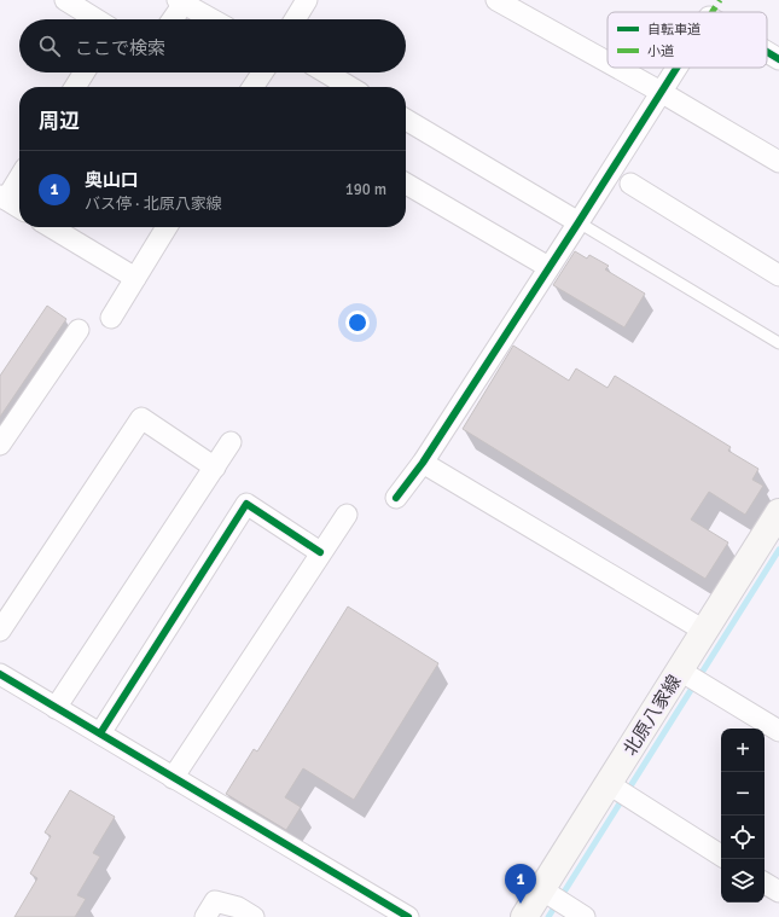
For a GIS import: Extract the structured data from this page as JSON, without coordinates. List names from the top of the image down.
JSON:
{
  "streets": {
    "main road": ["北原八家線"]
  },
  "legend": ["自転車道", "小道"],
  "page": {
    "search": "ここで検索",
    "heading": "周辺",
    "list": [
      {
        "mark": "1",
        "name": "奥山口",
        "note": "バス停 · 北原八家線",
        "value": "190 m"
      }
    ],
    "map_buttons": ["+", "−"],
    "pins": "1"
  }
}
